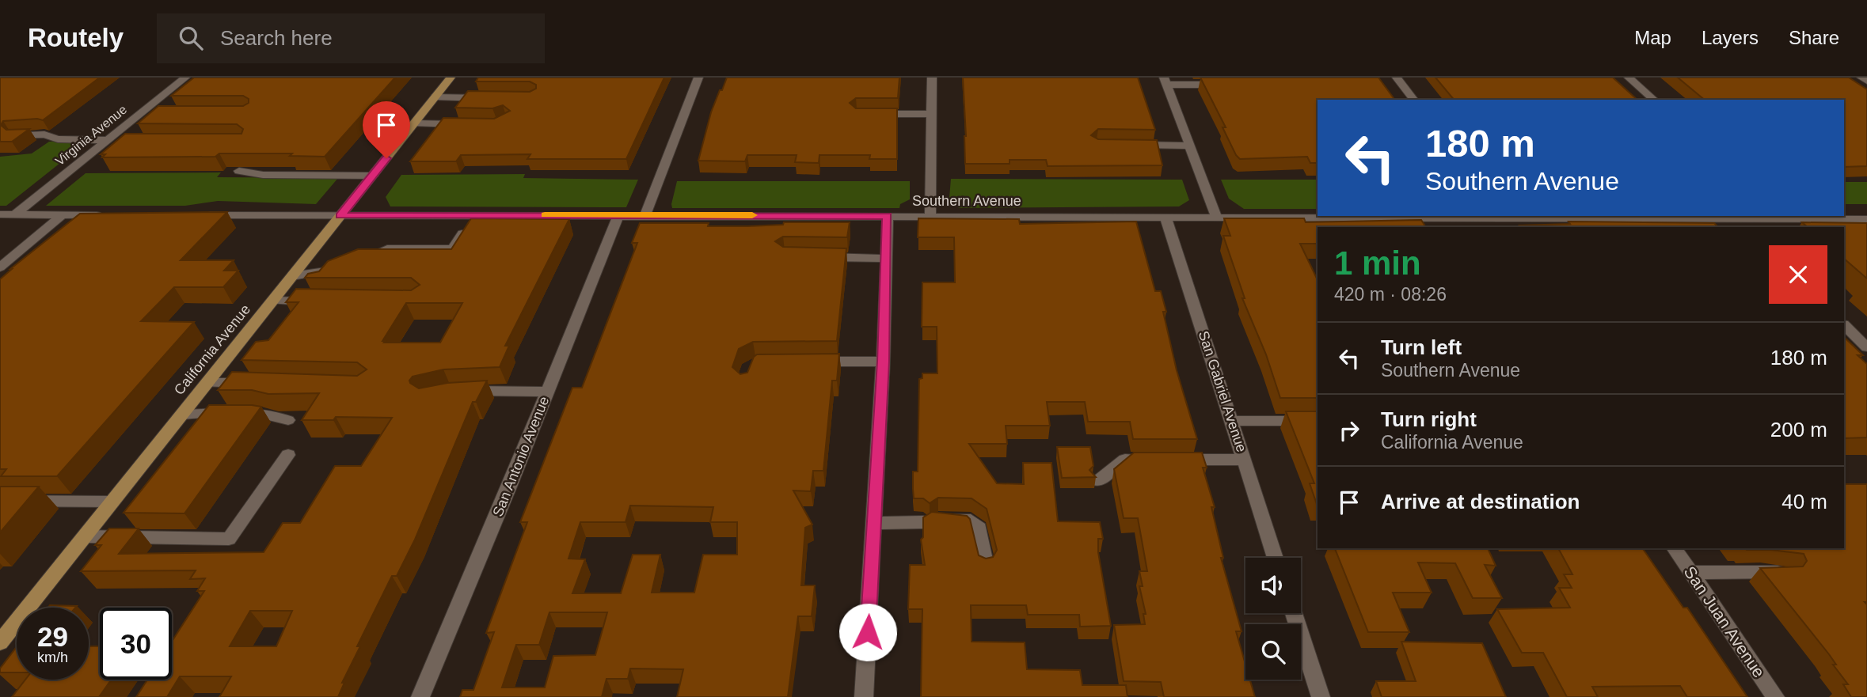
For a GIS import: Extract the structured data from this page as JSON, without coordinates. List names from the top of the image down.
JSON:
{
  "streets": {
    "main road": ["California Avenue"],
    "street": [
      "Virginia Avenue",
      "Southern Avenue",
      "San Gabriel Avenue",
      "San Antonio Avenue",
      "San Juan Avenue"
    ]
  },
  "crossings": [
    ["Southern Avenue", "California Avenue"],
    ["Southern Avenue", "San Gabriel Avenue"],
    ["Southern Avenue", "San Antonio Avenue"]
  ],
  "page": {
    "header": "Routely",
    "search": "Search here",
    "nav": ["Map", "Layers", "Share"],
    "turn": ["180 m", "Southern Avenue"],
    "heading": ["1 min", "420 m · 08:26"],
    "list": [
      {
        "name": "Turn left",
        "note": "Southern Avenue",
        "value": "180 m"
      },
      {
        "name": "Turn right",
        "note": "California Avenue",
        "value": "200 m"
      },
      {
        "name": "Arrive at destination",
        "value": "40 m"
      }
    ],
    "speed": "29 km/h",
    "limit": "30"
  }
}
